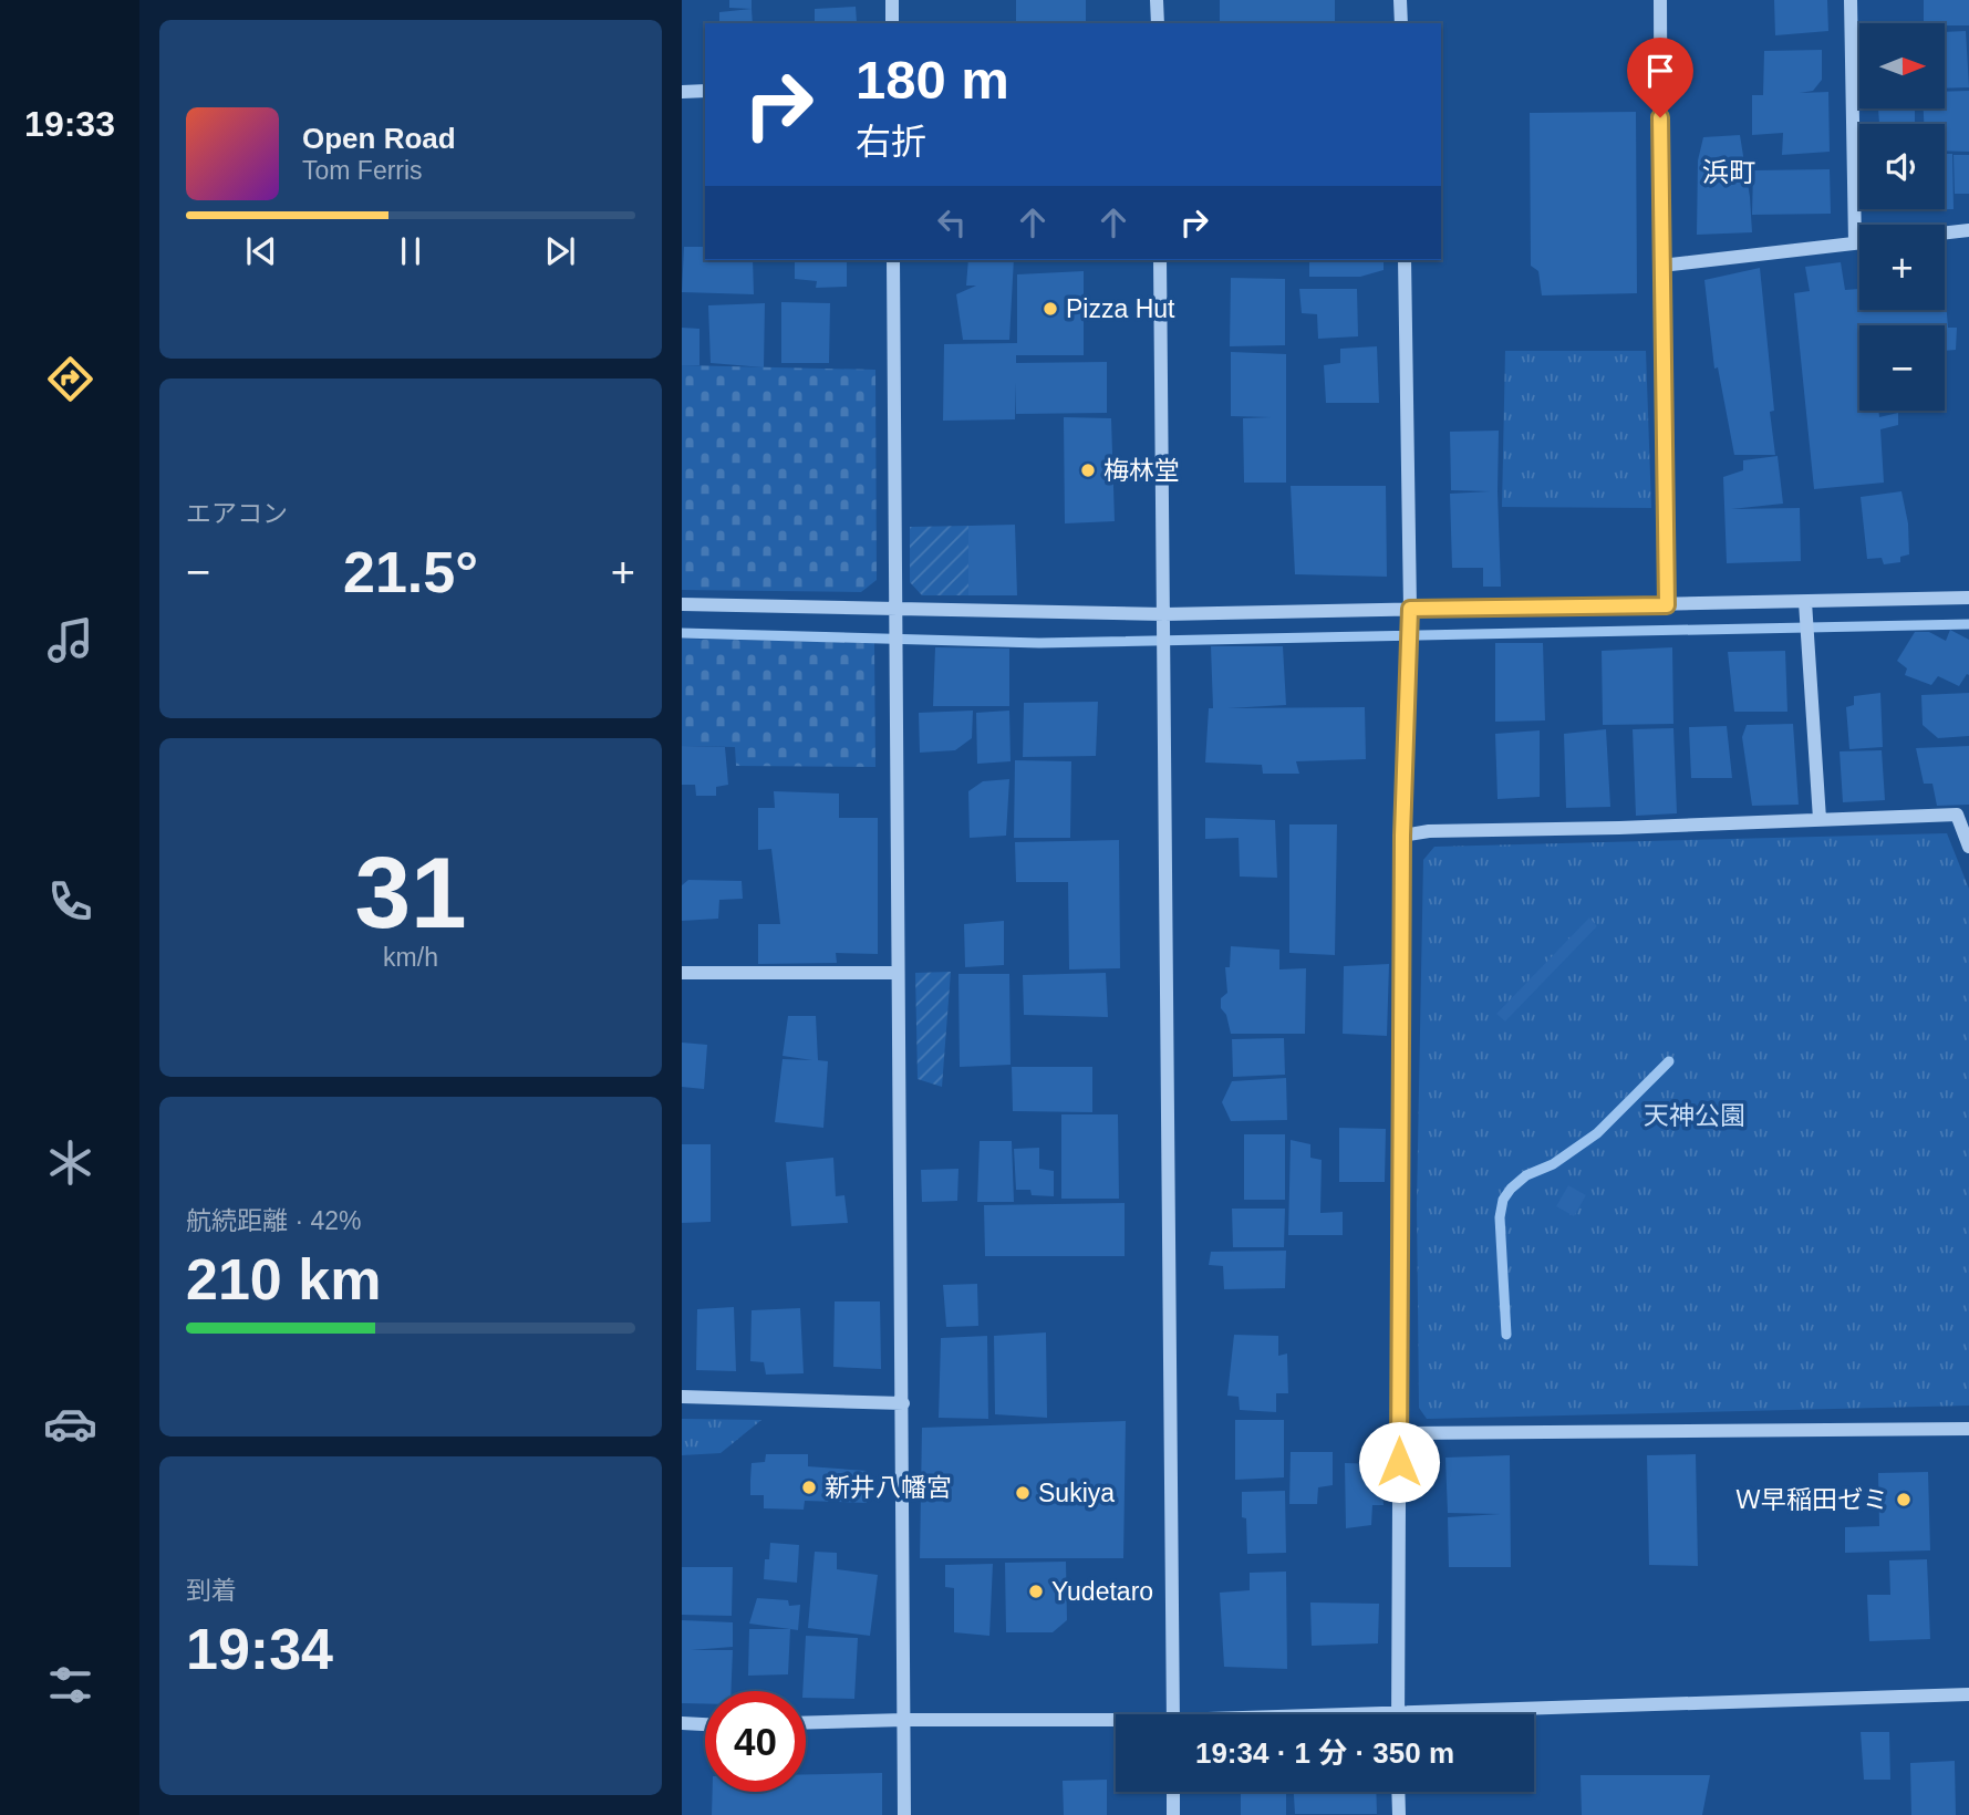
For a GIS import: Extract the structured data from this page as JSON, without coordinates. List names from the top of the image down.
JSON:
{
  "districts": ["浜町"],
  "parks": ["天神公園"],
  "places": [
    "Pizza Hut",
    "梅林堂",
    "新井八幡宮",
    "Sukiya",
    "Ｗ早稲田ゼミ",
    "Yudetaro"
  ],
  "north": "right",
  "page": {
    "tabs": "19:33",
    "map_buttons": ["+", "−"],
    "turn": ["180 m", "右折"],
    "song": ["Open Road", "Tom Ferris"],
    "tile": [
      "エアコン",
      ["31", "km/h"],
      ["航続距離 · 42%", "210 km"],
      ["到着", "19:34"]
    ],
    "heat": ["−", "21.5°", "+"],
    "limit": "40",
    "trip": "19:34 · 1 分 · 350 m"
  }
}
